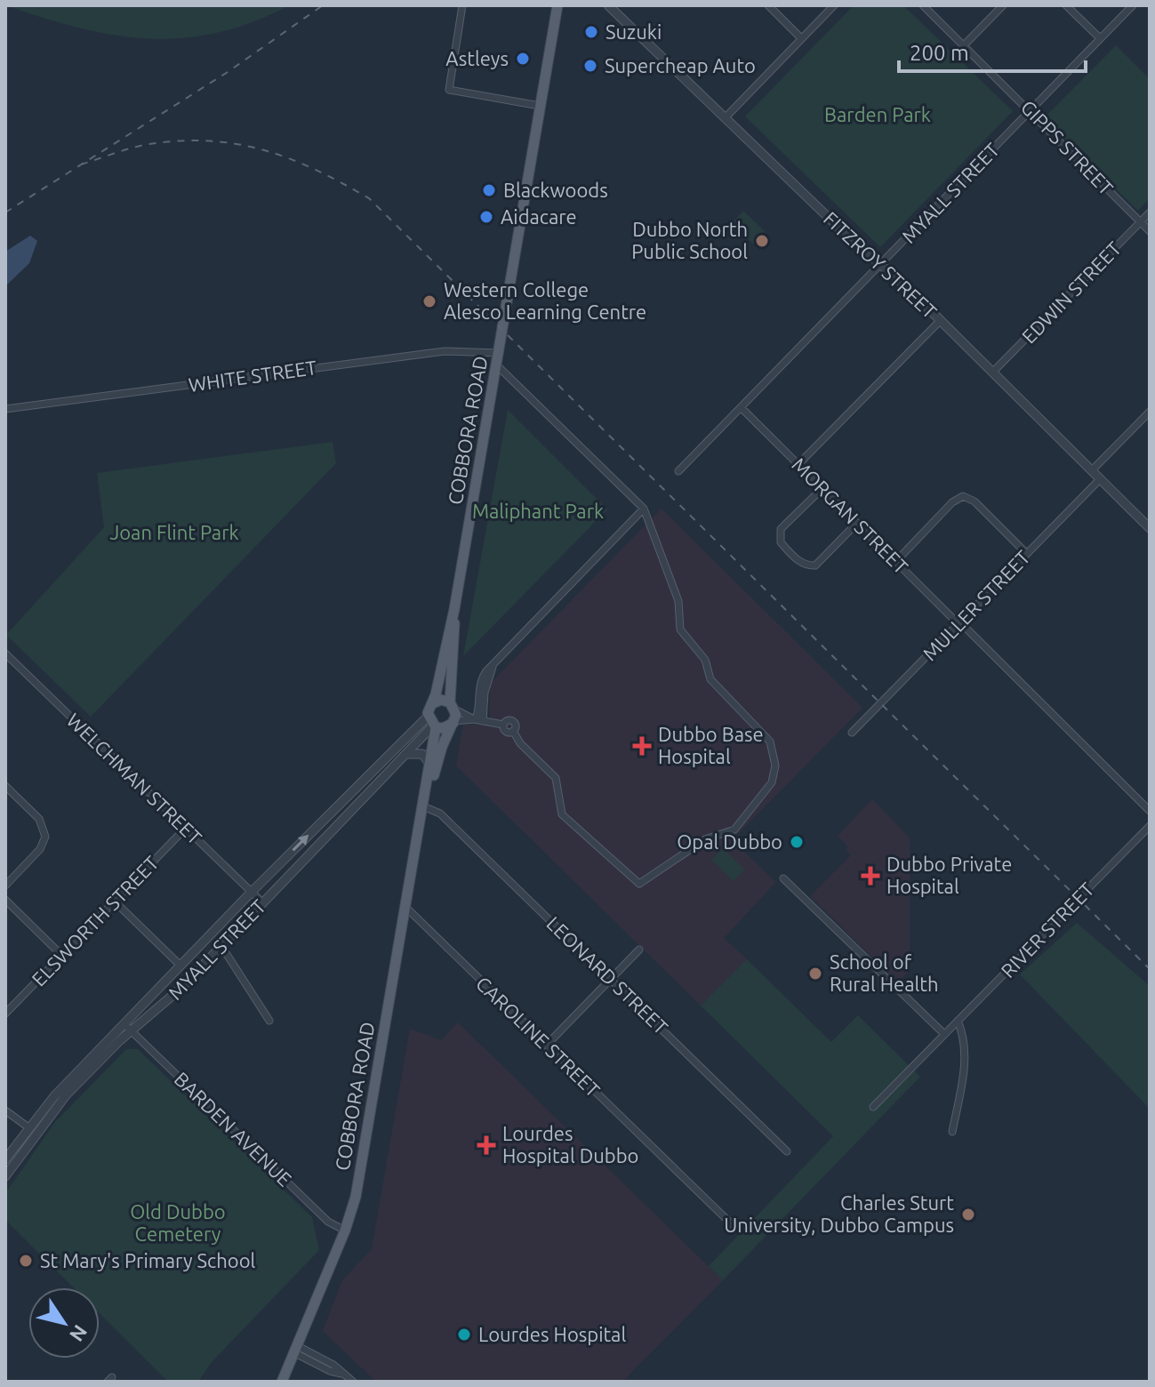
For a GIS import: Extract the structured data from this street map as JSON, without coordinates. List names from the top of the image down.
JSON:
{
  "streets": {
    "main road": ["COBBORA ROAD"],
    "street": [
      "GIPPS STREET",
      "MYALL STREET",
      "FITZROY STREET",
      "EDWIN STREET",
      "WHITE STREET",
      "MORGAN STREET",
      "MULLER STREET",
      "WELCHMAN STREET",
      "ELSWORTH STREET",
      "RIVER STREET",
      "LEONARD STREET",
      "CAROLINE STREET",
      "BARDEN AVENUE"
    ]
  },
  "crossings": [
    ["GIPPS STREET", "MYALL STREET"],
    ["GIPPS STREET", "EDWIN STREET"],
    ["MYALL STREET", "FITZROY STREET"],
    ["MYALL STREET", "COBBORA ROAD"],
    ["MYALL STREET", "MORGAN STREET"],
    ["MYALL STREET", "WELCHMAN STREET"],
    ["MYALL STREET", "BARDEN AVENUE"],
    ["FITZROY STREET", "EDWIN STREET"],
    ["FITZROY STREET", "MULLER STREET"],
    ["WHITE STREET", "COBBORA ROAD"],
    ["COBBORA ROAD", "LEONARD STREET"],
    ["COBBORA ROAD", "CAROLINE STREET"],
    ["COBBORA ROAD", "BARDEN AVENUE"],
    ["MORGAN STREET", "MULLER STREET"],
    ["WELCHMAN STREET", "ELSWORTH STREET"]
  ],
  "parks": [
    "Barden Park",
    "Maliphant Park",
    "Joan Flint Park",
    "Old Dubbo Cemetery"
  ],
  "places": {
    "other": [
      "Suzuki",
      "Astleys",
      "Supercheap Auto",
      "Blackwoods",
      "Aidacare",
      "Dubbo North Public School",
      "Western College Alesco Learning Centre",
      "Opal Dubbo",
      "School of Rural Health",
      "Charles Sturt University, Dubbo Campus",
      "St Mary's Primary School",
      "Lourdes Hospital"
    ],
    "health": ["Dubbo Base Hospital", "Dubbo Private Hospital", "Lourdes Hospital Dubbo"]
  },
  "scale_bar": "200 m",
  "north": "bottom right"
}
